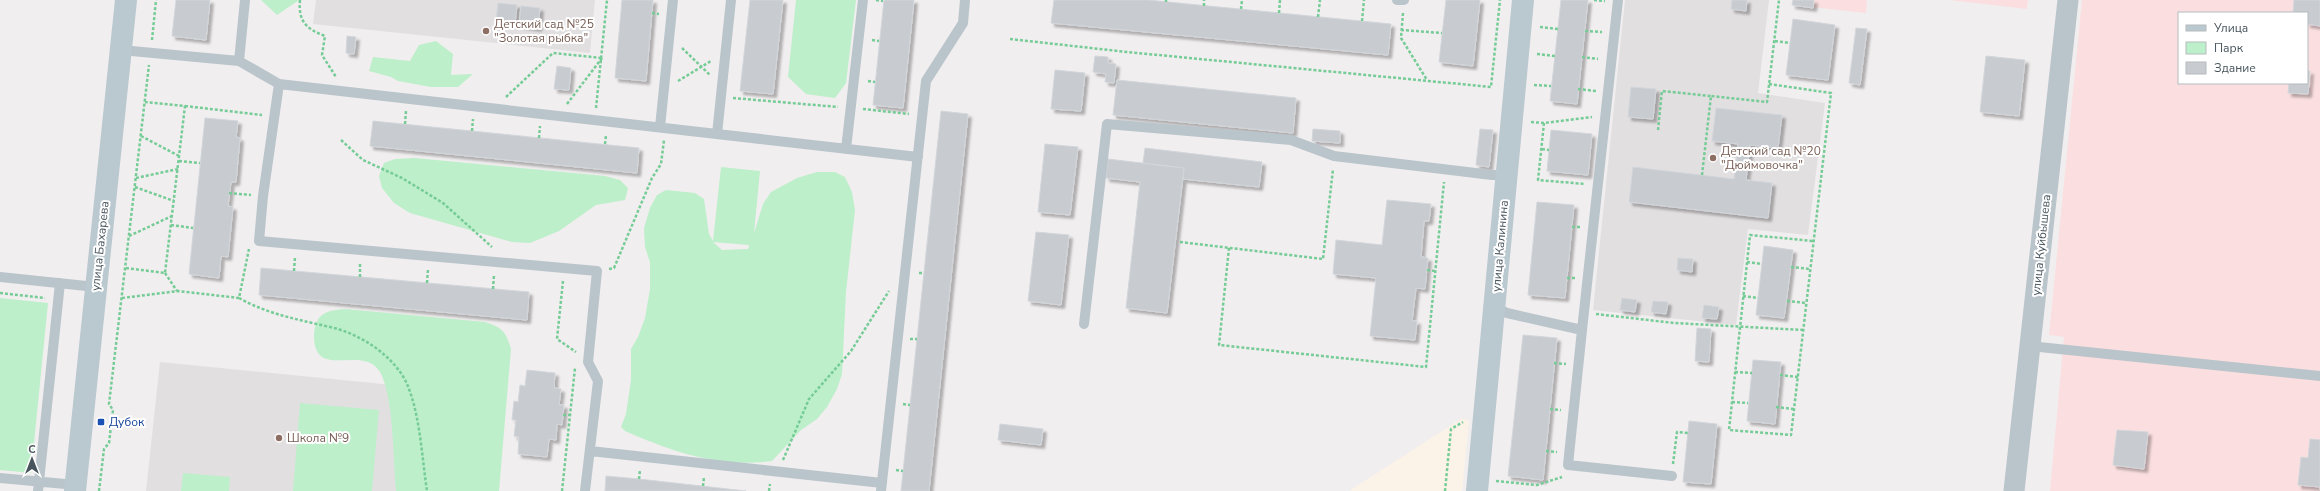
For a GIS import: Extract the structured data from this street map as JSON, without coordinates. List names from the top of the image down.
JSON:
{
  "streets": {
    "street": ["улица Куйбышева", "улица Бахарева", "улица Калинина"]
  },
  "places": {
    "other": ["Детский сад №25 \"Золотая рыбка\"", "Детский сад №20 \"Дюймовочка\"", "Школа №9"],
    "transit": ["Дубок"]
  },
  "legend": ["Улица", "Парк", "Здание"],
  "north": "top"
}
